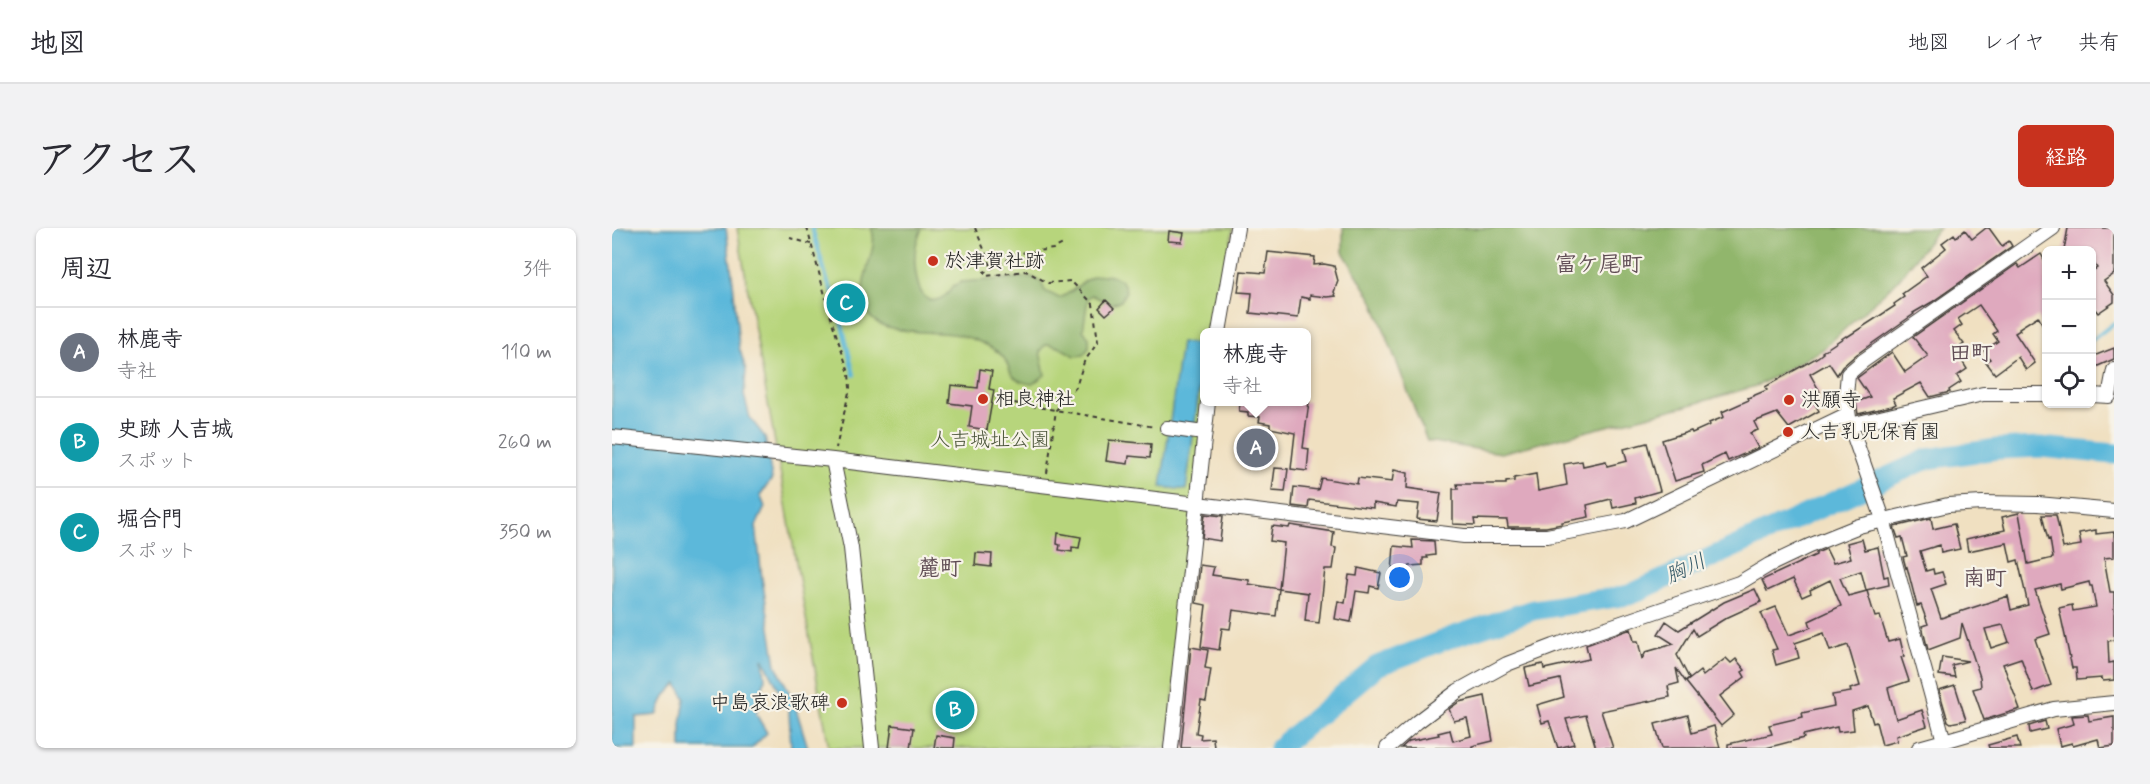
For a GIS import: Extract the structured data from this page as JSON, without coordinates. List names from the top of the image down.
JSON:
{
  "districts": [
    "富ケ尾町",
    "田町",
    "麓町",
    "南町"
  ],
  "water": ["胸川"],
  "parks": ["人吉城址公園"],
  "places": [
    "於津賀社跡",
    "相良神社",
    "洪願寺",
    "人吉乳児保育園",
    "中島哀浪歌碑"
  ],
  "page": {
    "header": "地図",
    "nav": ["地図", "レイヤ", "共有"],
    "title": "アクセス",
    "buttons": "経路",
    "heading": ["周辺", "3件"],
    "map_buttons": ["+", "−"],
    "pins": ["C", "A", "B"],
    "list": [
      {
        "mark": "A",
        "name": "林鹿寺",
        "note": "寺社",
        "value": "110 m"
      },
      {
        "mark": "B",
        "name": "史跡 人吉城",
        "note": "スポット",
        "value": "260 m"
      },
      {
        "mark": "C",
        "name": "堀合門",
        "note": "スポット",
        "value": "350 m"
      }
    ],
    "popup": ["林鹿寺", "寺社"]
  }
}
